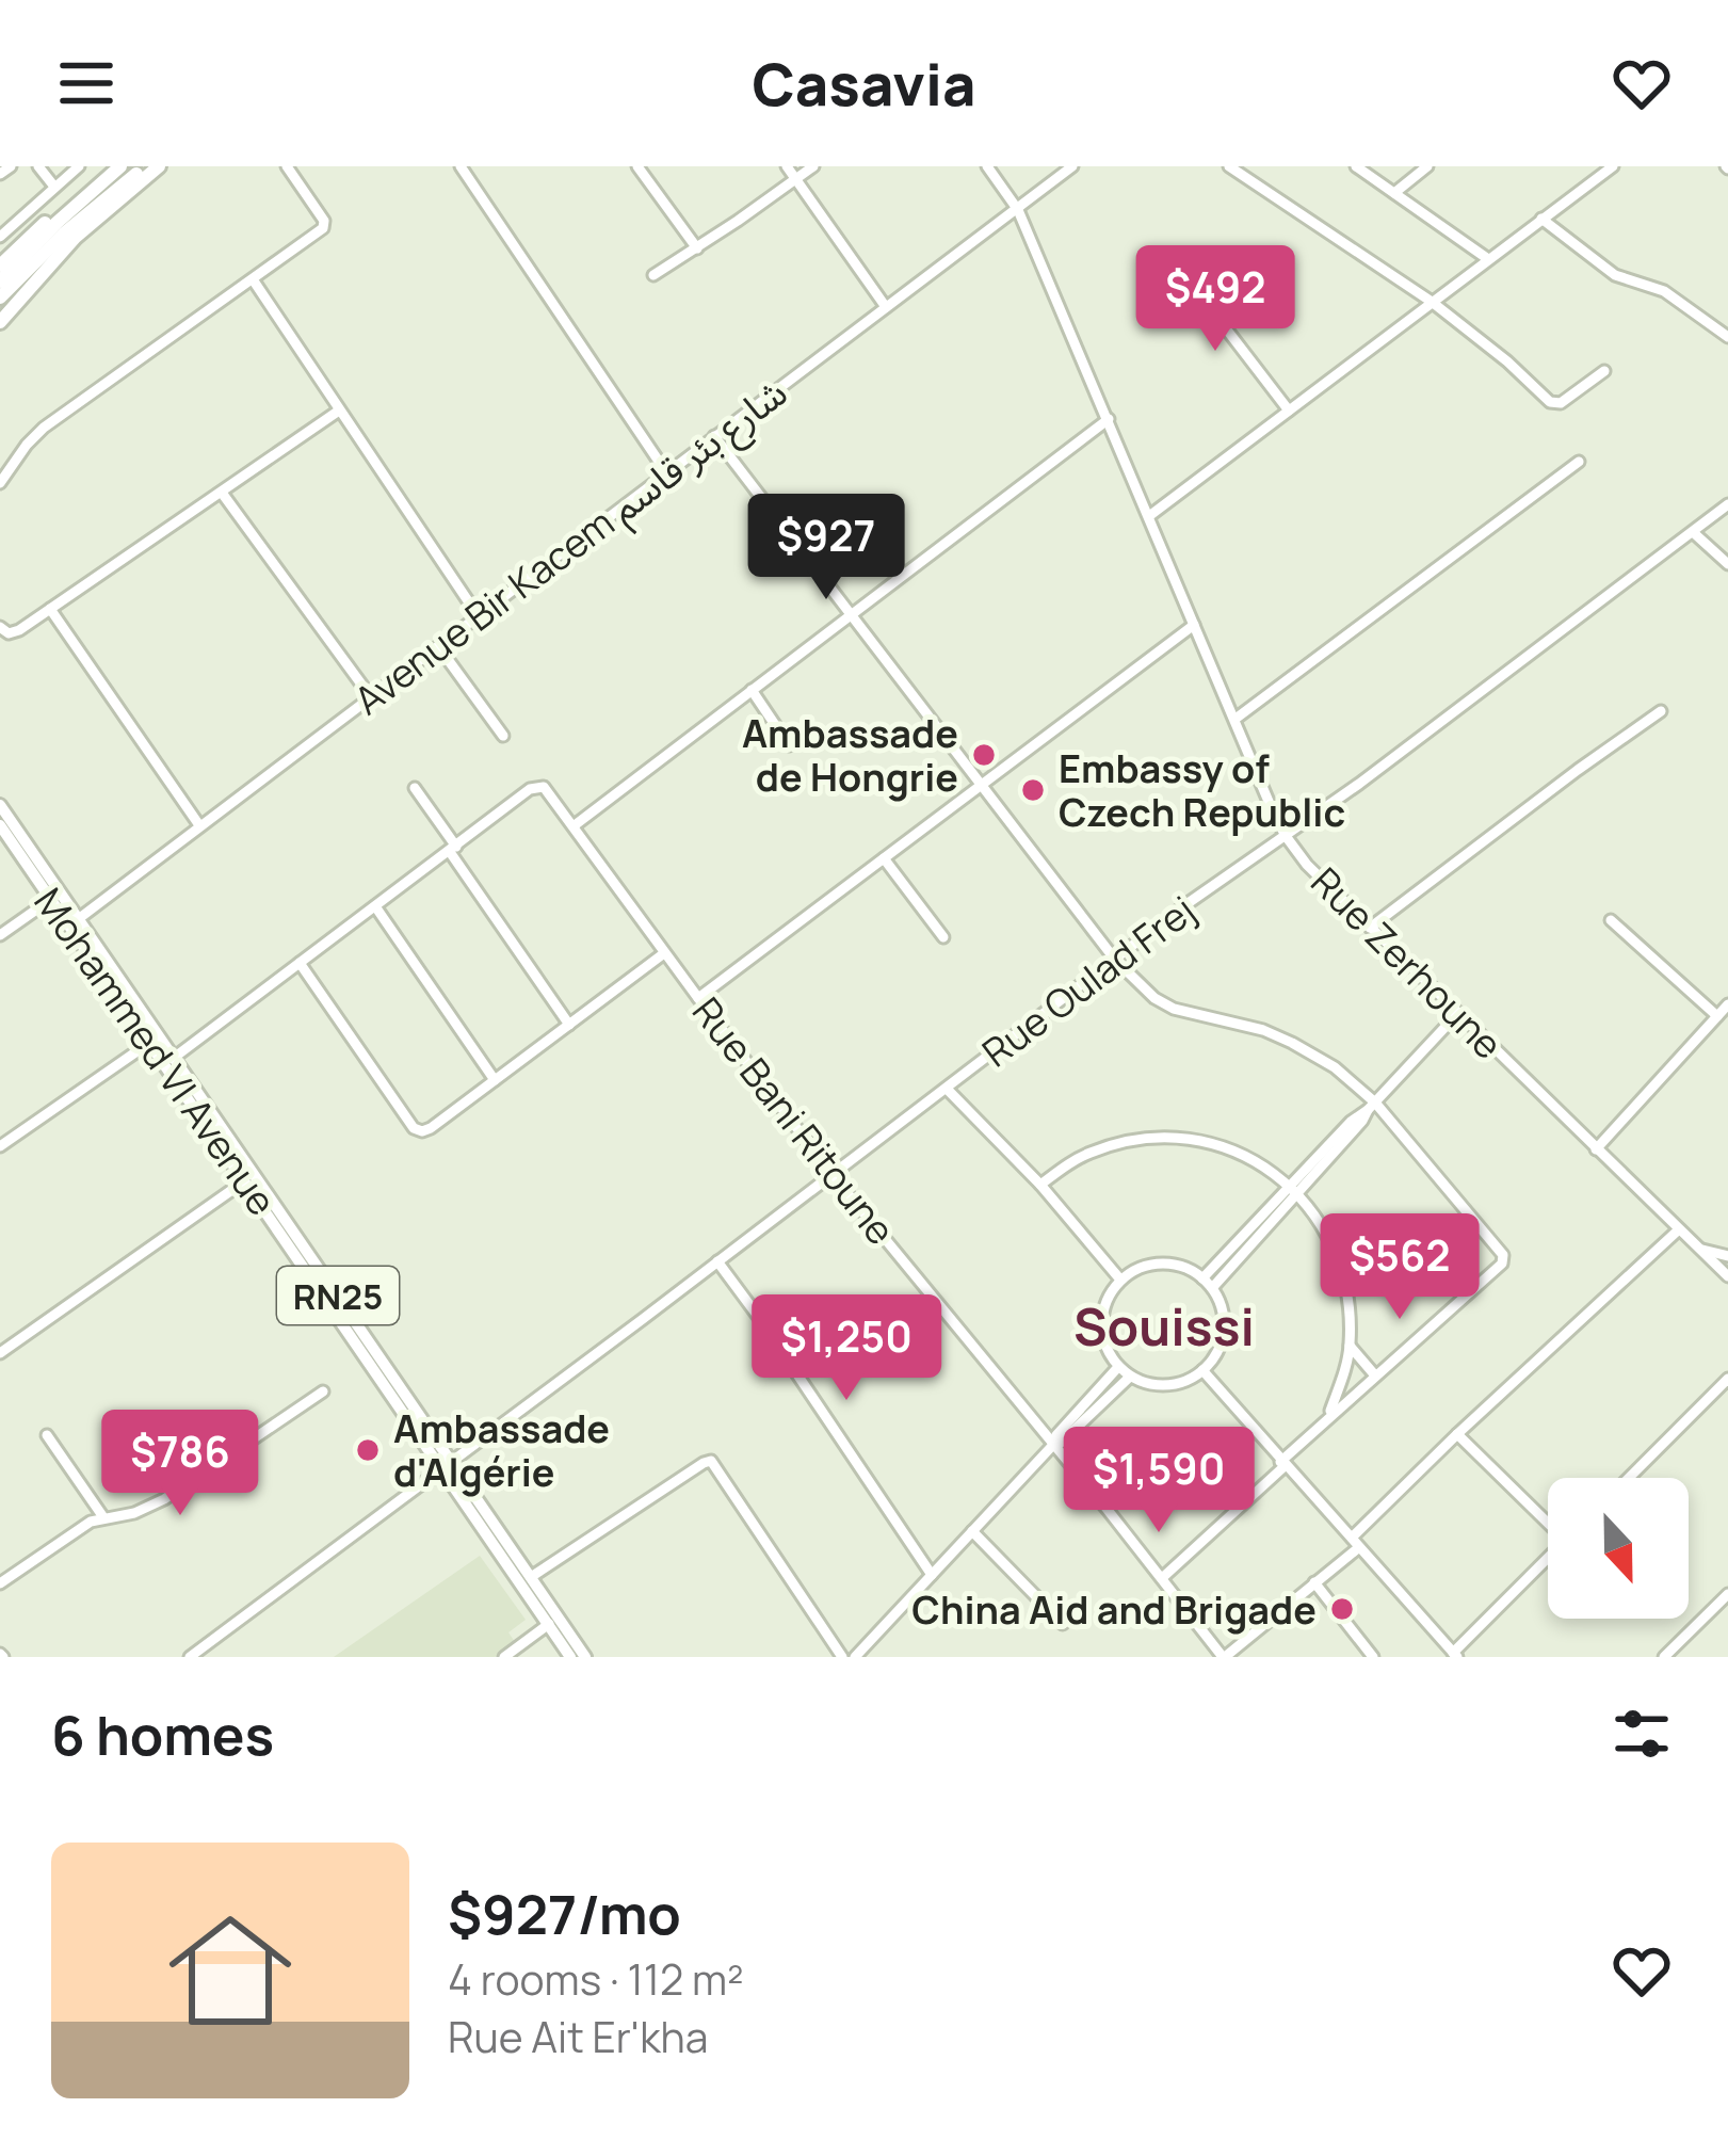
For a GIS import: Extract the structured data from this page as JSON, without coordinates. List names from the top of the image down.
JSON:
{
  "streets": {
    "main road": ["Mohammed VI Avenue", "RN25"],
    "street": [
      "Avenue Bir Kacem شارع بئر قاسم",
      "Rue Zerhoune",
      "Rue Oulad Frej",
      "Rue Bani Ritoune"
    ]
  },
  "crossings": [
    ["Avenue Bir Kacem شارع بئر قاسم", "Rue Zerhoune"],
    ["Avenue Bir Kacem شارع بئر قاسم", "Mohammed VI Avenue"],
    ["Avenue Bir Kacem شارع بئر قاسم", "RN25"],
    ["Rue Zerhoune", "Rue Oulad Frej"],
    ["Rue Oulad Frej", "Mohammed VI Avenue"],
    ["Rue Oulad Frej", "Rue Bani Ritoune"],
    ["Rue Oulad Frej", "RN25"],
    ["Mohammed VI Avenue", "RN25"]
  ],
  "districts": ["Souissi"],
  "places": [
    "Ambassade de Hongrie",
    "Embassy of Czech Republic",
    "Ambassade d'Algérie",
    "China Aid and Brigade"
  ],
  "north": "bottom",
  "page": {
    "header": "Casavia",
    "price": [
      "$492",
      "$927",
      "$562",
      "$1,250",
      "$786",
      "$1,590"
    ],
    "heading": "6 homes",
    "list": [
      {
        "name": "$927/mo",
        "note": "4 rooms · 112 m² · Rue Ait Er'kha"
      }
    ]
  }
}
